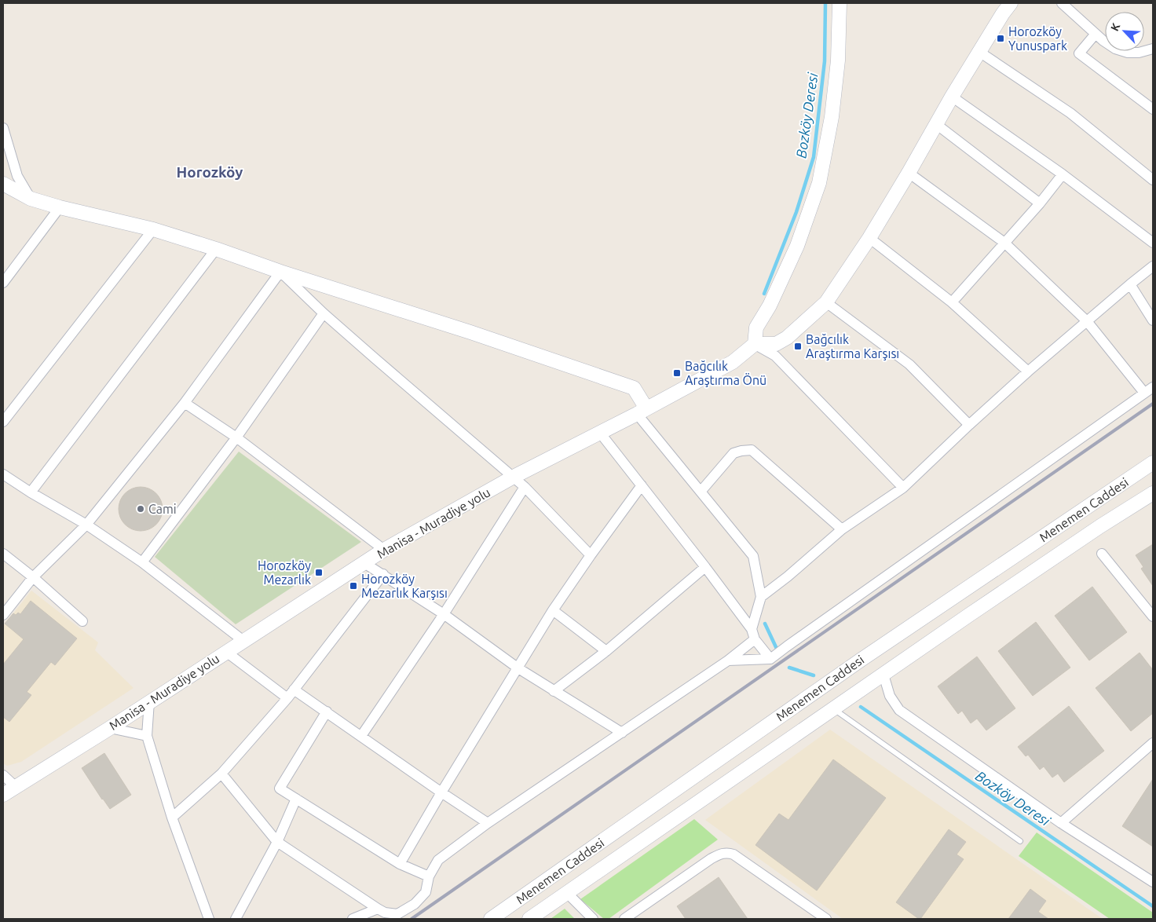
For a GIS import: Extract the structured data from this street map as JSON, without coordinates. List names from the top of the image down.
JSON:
{
  "streets": {
    "main road": ["Menemen Caddesi", "Manisa - Muradiye yolu"]
  },
  "districts": ["Horozköy"],
  "water": ["Bozköy Deresi"],
  "places": {
    "transit": [
      "Horozköy Yunuspark",
      "Bağcılık Araştırma Karşısı",
      "Bağcılık Araştırma Önü",
      "Horozköy Mezarlık",
      "Horozköy Mezarlık Karşısı"
    ],
    "other": ["Cami"]
  },
  "north": "top left"
}
